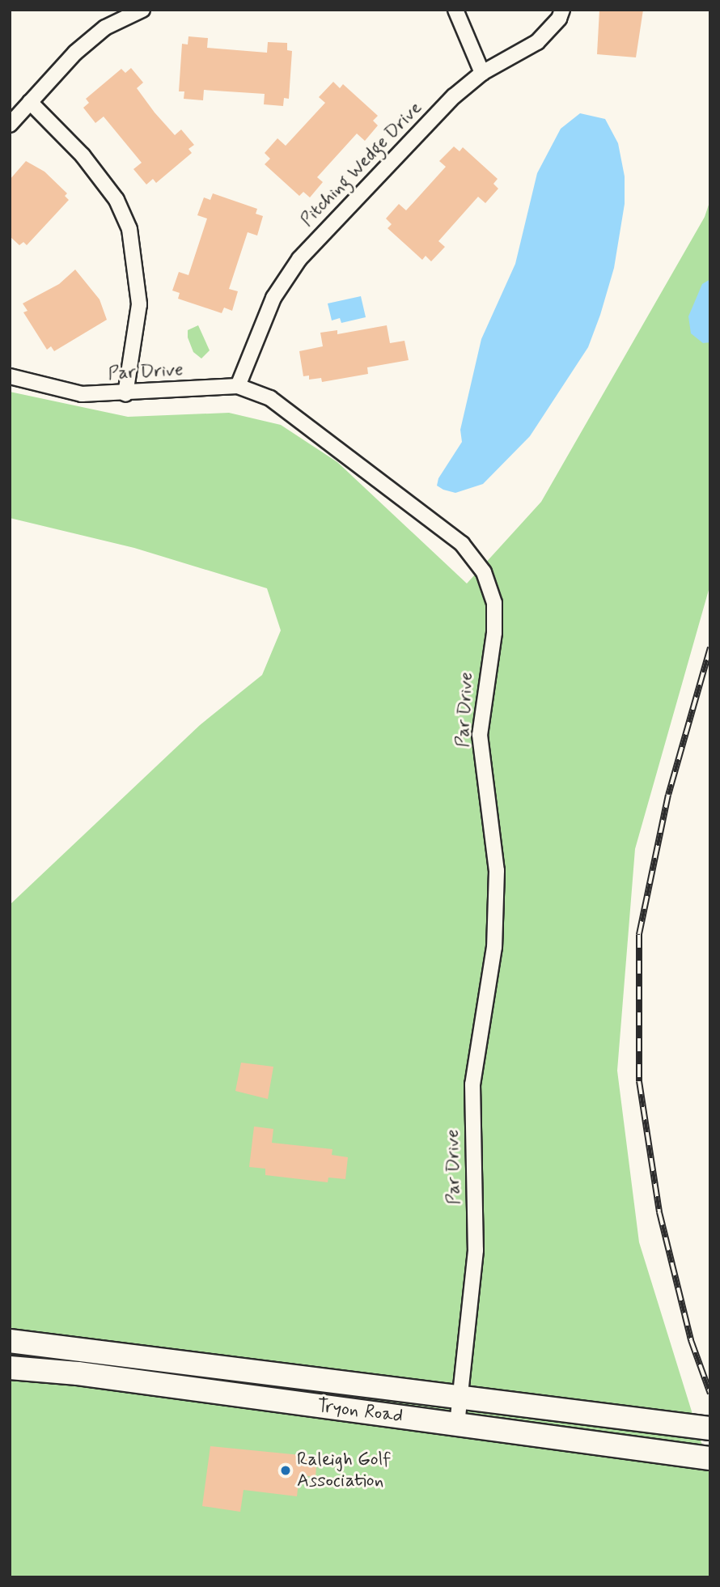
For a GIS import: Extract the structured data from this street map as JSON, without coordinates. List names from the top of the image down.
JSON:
{
  "streets": {
    "main road": ["Tryon Road"],
    "street": ["Pitching Wedge Drive", "Par Drive"]
  },
  "crossings": [
    ["Pitching Wedge Drive", "Par Drive"],
    ["Par Drive", "Tryon Road"]
  ],
  "places": ["Raleigh Golf Association"]
}
